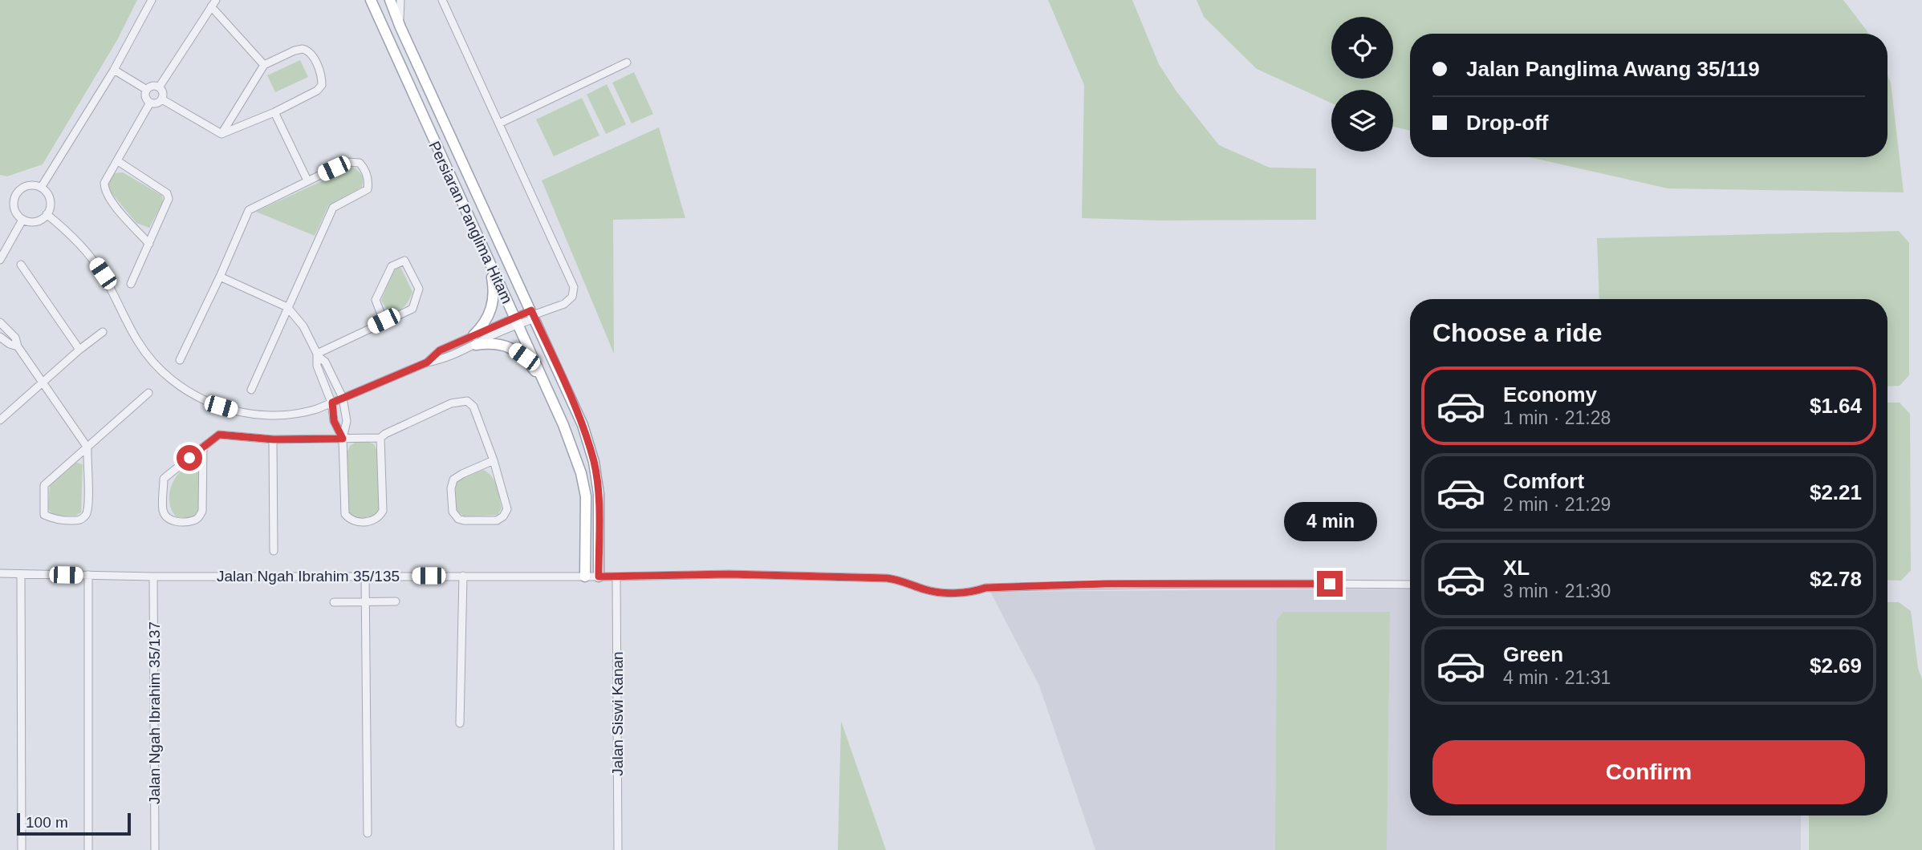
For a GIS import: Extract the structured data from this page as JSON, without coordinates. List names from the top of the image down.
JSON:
{
  "streets": {
    "main road": ["Persiaran Panglima Hitam"],
    "street": ["Jalan Ngah Ibrahim 35/135", "Jalan Ngah Ibrahim 35/137", "Jalan Siswi Kanan"]
  },
  "crossings": [
    ["Persiaran Panglima Hitam", "Jalan Ngah Ibrahim 35/135"],
    ["Jalan Ngah Ibrahim 35/135", "Jalan Ngah Ibrahim 35/137"],
    ["Jalan Ngah Ibrahim 35/135", "Jalan Siswi Kanan"]
  ],
  "scale_bar": "100 m",
  "page": {
    "banner": ["Jalan Panglima Awang 35/119", "Drop-off"],
    "heading": "Choose a ride",
    "list": [
      {
        "name": "Economy",
        "note": "1 min · 21:28",
        "value": "$1.64"
      },
      {
        "name": "Comfort",
        "note": "2 min · 21:29",
        "value": "$2.21"
      },
      {
        "name": "XL",
        "note": "3 min · 21:30",
        "value": "$2.78"
      },
      {
        "name": "Green",
        "note": "4 min · 21:31",
        "value": "$2.69"
      }
    ],
    "bubble": "4 min",
    "buttons": "Confirm",
    "scale": "100 m"
  }
}
